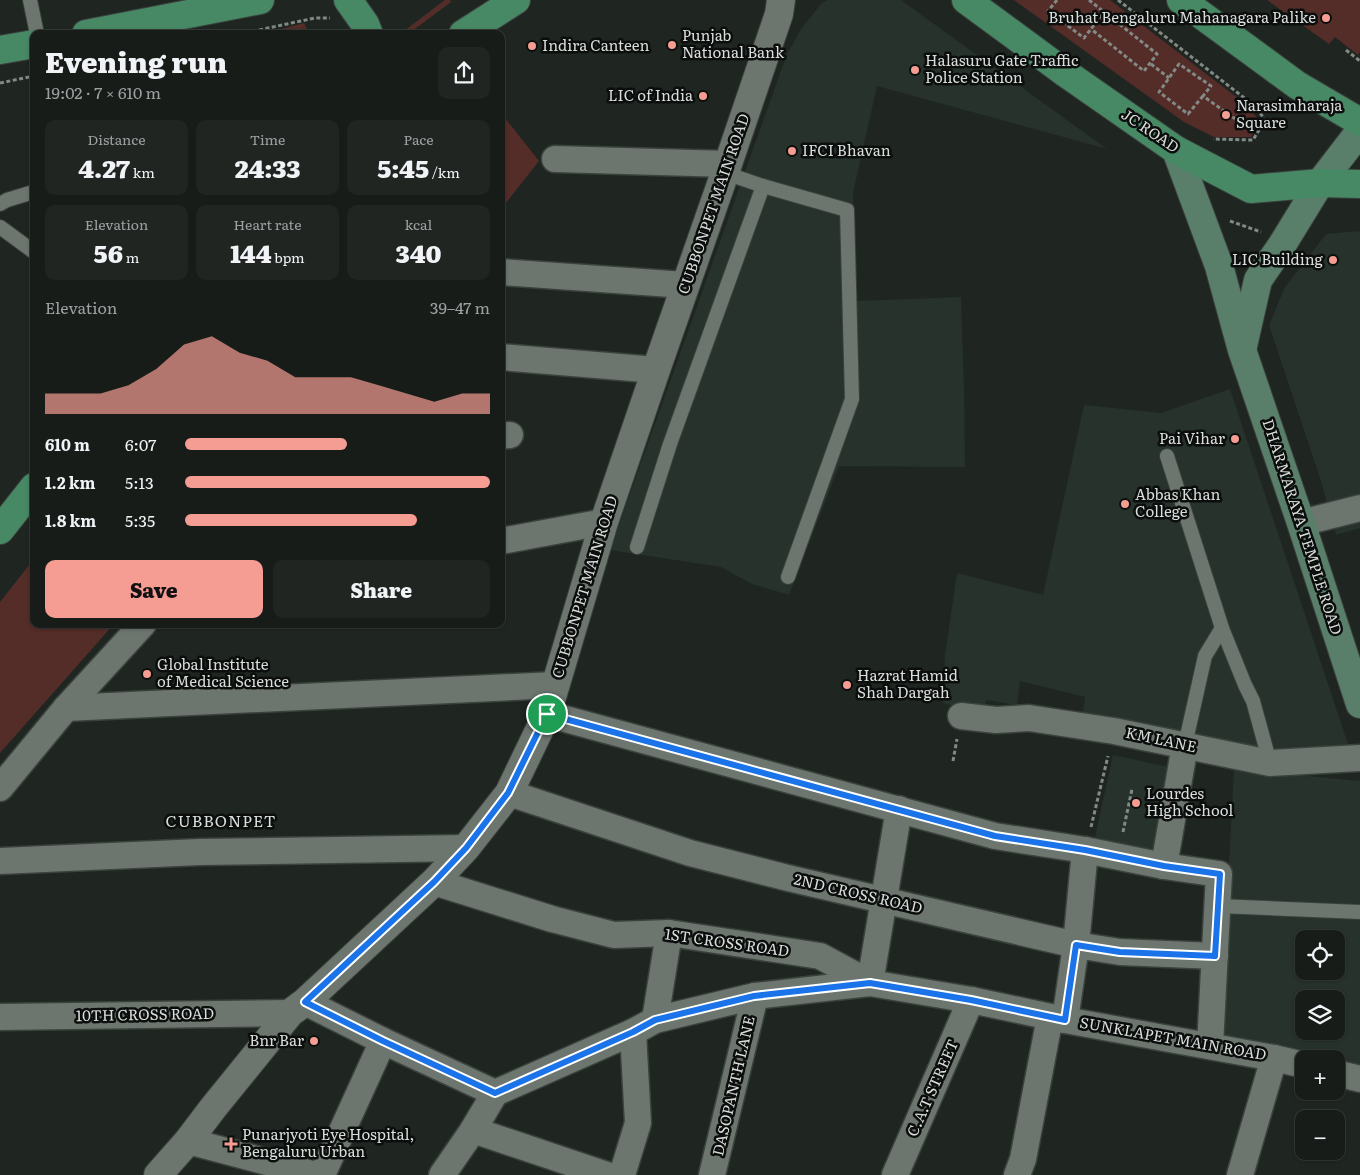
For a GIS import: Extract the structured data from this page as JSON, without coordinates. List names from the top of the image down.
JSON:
{
  "streets": {
    "main road": ["JC ROAD", "DHARMARAYA TEMPLE ROAD"],
    "street": [
      "CUBBONPET MAIN ROAD",
      "KM LANE",
      "2ND CROSS ROAD",
      "1ST CROSS ROAD",
      "10TH CROSS ROAD",
      "SUNKLAPET MAIN ROAD",
      "DASOPANTH LANE",
      "C.A.T STREET"
    ]
  },
  "crossings": [
    ["JC ROAD", "DHARMARAYA TEMPLE ROAD"],
    ["CUBBONPET MAIN ROAD", "2ND CROSS ROAD"],
    ["CUBBONPET MAIN ROAD", "1ST CROSS ROAD"],
    ["CUBBONPET MAIN ROAD", "10TH CROSS ROAD"],
    ["1ST CROSS ROAD", "SUNKLAPET MAIN ROAD"],
    ["SUNKLAPET MAIN ROAD", "DASOPANTH LANE"],
    ["SUNKLAPET MAIN ROAD", "C.A.T STREET"]
  ],
  "districts": ["CUBBONPET"],
  "places": {
    "other": [
      "Bruhat Bengaluru Mahanagara Palike",
      "Punjab National Bank",
      "Indira Canteen",
      "Halasuru Gate Traffic Police Station",
      "LIC of India",
      "Narasimharaja Square",
      "IFCI Bhavan",
      "LIC Building",
      "Pai Vihar",
      "Abbas Khan College",
      "Global Institute of Medical Science",
      "Hazrat Hamid Shah Dargah",
      "Lourdes High School",
      "Bnr Bar"
    ],
    "health": ["Punarjyoti Eye Hospital, Bengaluru Urban"]
  },
  "page": {
    "heading": ["Evening run", "19:02 · 7 × 610 m"],
    "stats": [
      ["Distance", "4.27 km"],
      ["Time", "24:33"],
      ["Pace", "5:45 /km"],
      ["Elevation", "56 m"],
      ["Heart rate", "144 bpm"],
      ["kcal", "340"]
    ],
    "chart": ["Elevation", "39–47 m"],
    "list": [
      {
        "name": "610 m",
        "note": "6:07"
      },
      {
        "name": "1.2 km",
        "note": "5:13"
      },
      {
        "name": "1.8 km",
        "note": "5:35"
      }
    ],
    "buttons": ["Save", "Share"],
    "map_buttons": ["+", "−"]
  }
}
